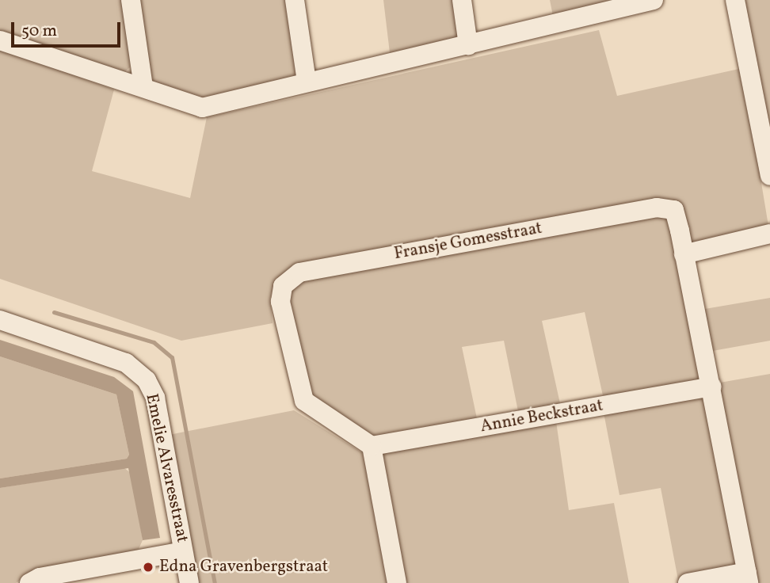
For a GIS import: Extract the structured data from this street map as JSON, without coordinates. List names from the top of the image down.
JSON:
{
  "streets": {
    "street": ["Fransje Gomesstraat", "Annie Beckstraat", "Emelie Alvaresstraat"]
  },
  "crossings": [
    ["Fransje Gomesstraat", "Annie Beckstraat"]
  ],
  "places": ["Edna Gravenbergstraat"],
  "scale_bar": "50 m"
}
